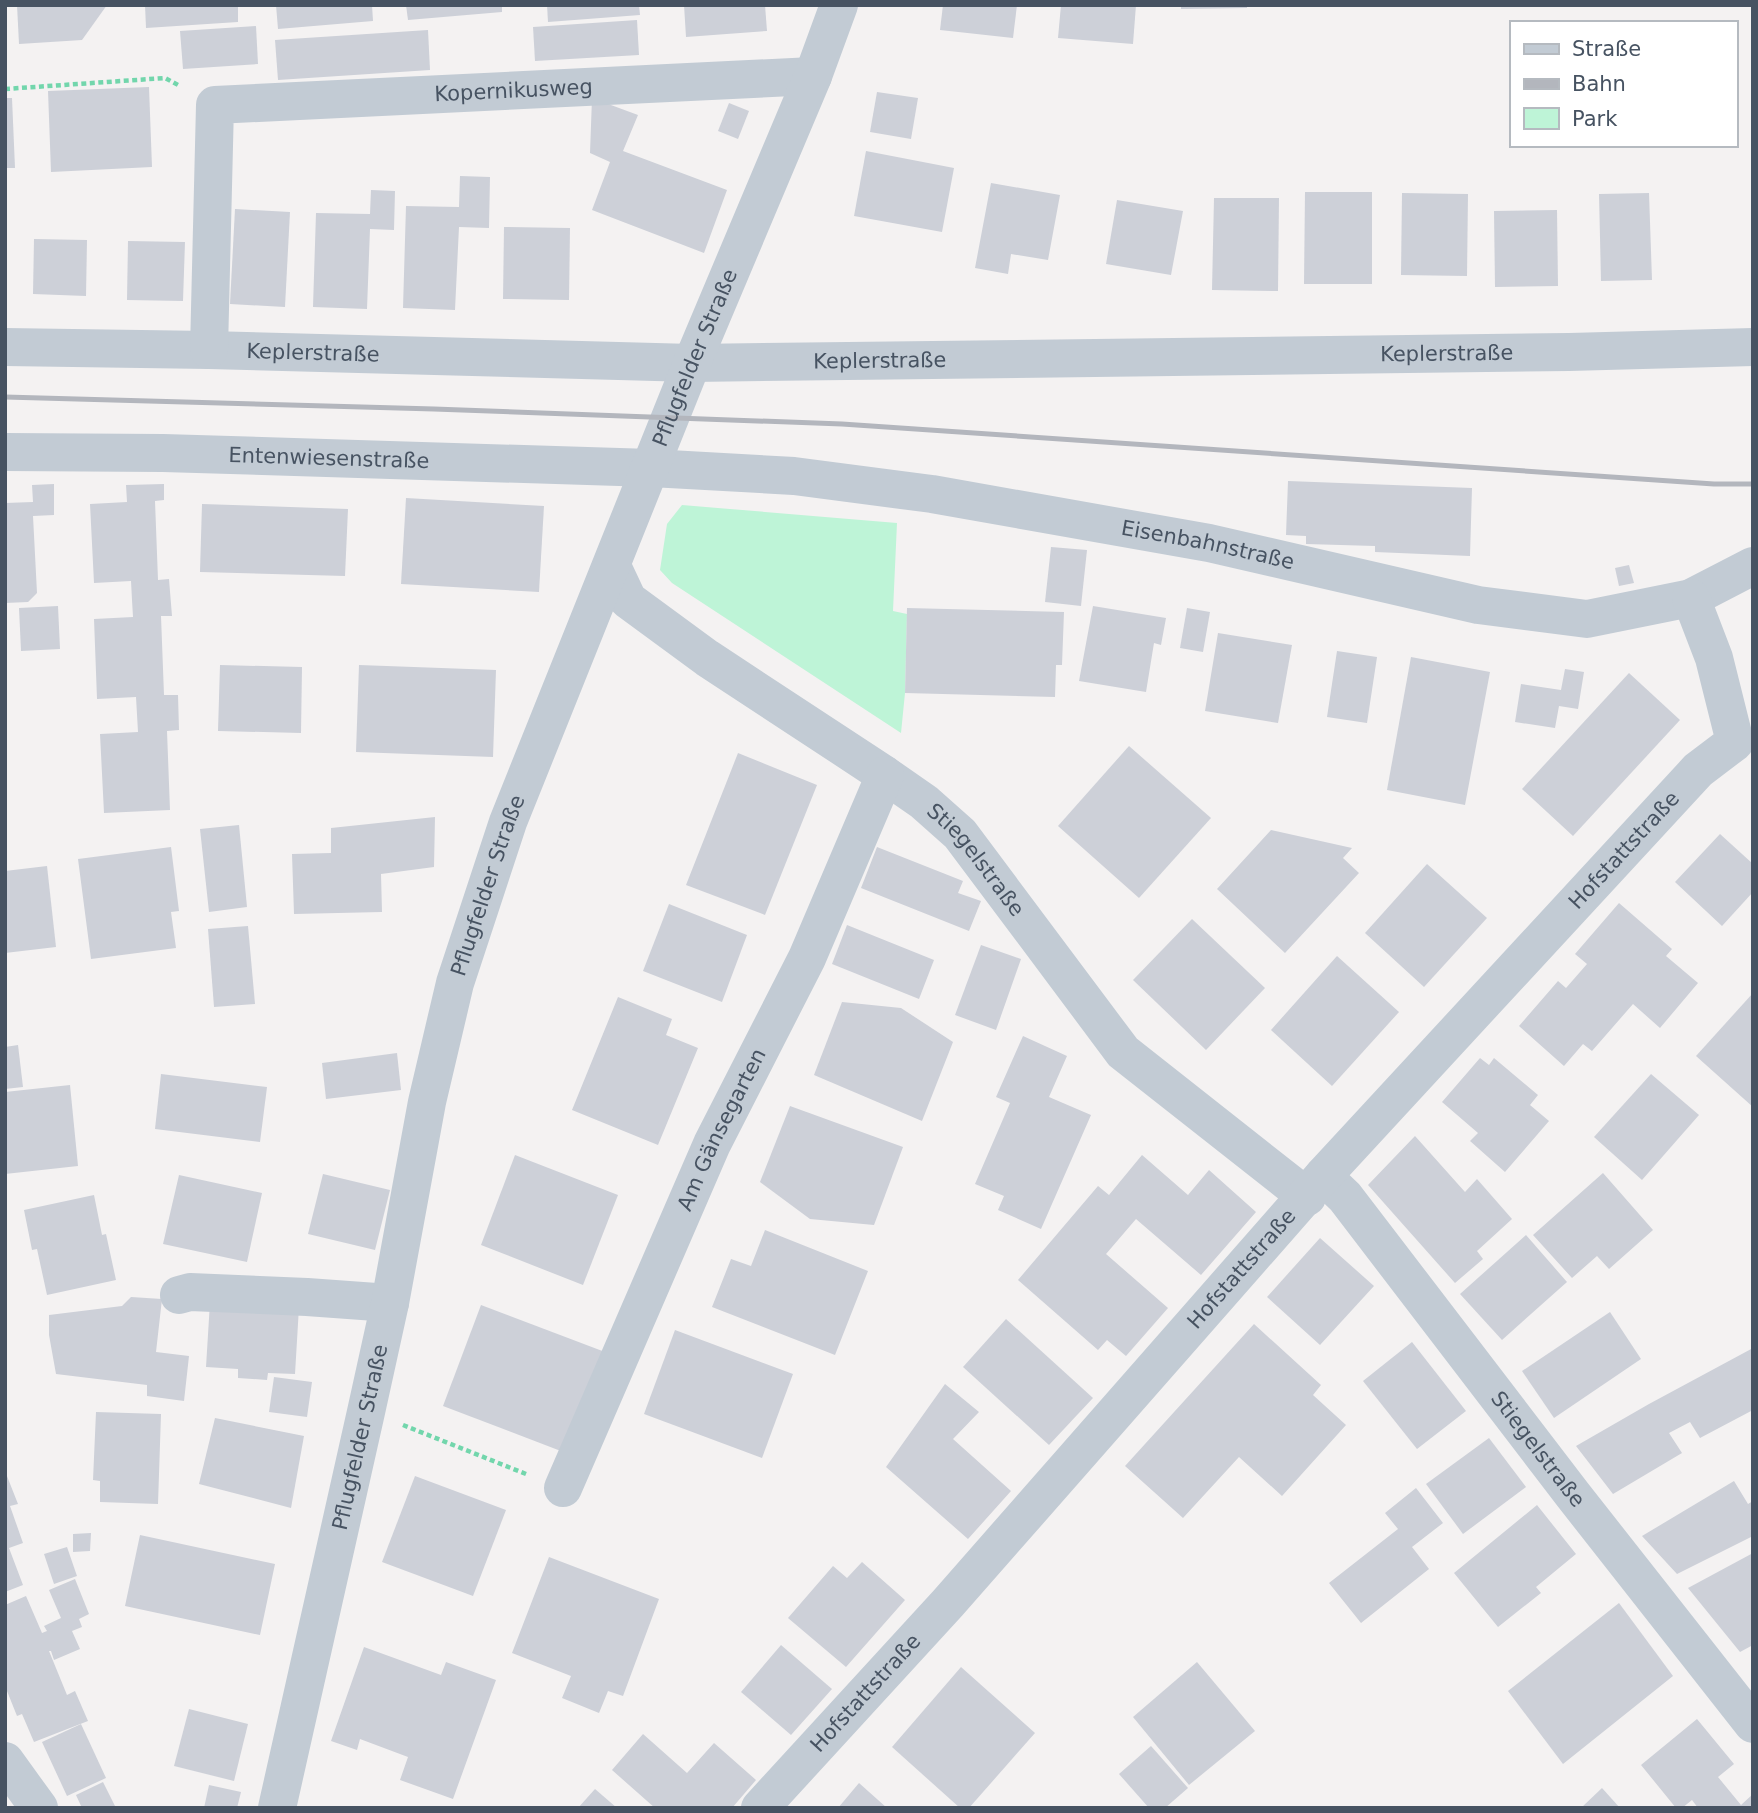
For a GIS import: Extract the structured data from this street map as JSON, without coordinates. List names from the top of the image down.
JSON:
{
  "streets": {
    "street": [
      "Kopernikusweg",
      "Keplerstraße",
      "Pflugfelder Straße",
      "Entenwiesenstraße",
      "Eisenbahnstraße",
      "Hofstattstraße",
      "Stiegelstraße",
      "Am Gänsegarten"
    ]
  },
  "crossings": [
    ["Kopernikusweg", "Pflugfelder Straße"],
    ["Keplerstraße", "Pflugfelder Straße"],
    ["Pflugfelder Straße", "Entenwiesenstraße"],
    ["Pflugfelder Straße", "Eisenbahnstraße"],
    ["Pflugfelder Straße", "Stiegelstraße"],
    ["Entenwiesenstraße", "Eisenbahnstraße"],
    ["Eisenbahnstraße", "Hofstattstraße"],
    ["Hofstattstraße", "Stiegelstraße"],
    ["Stiegelstraße", "Am Gänsegarten"]
  ],
  "legend": ["Straße", "Bahn", "Park"]
}
